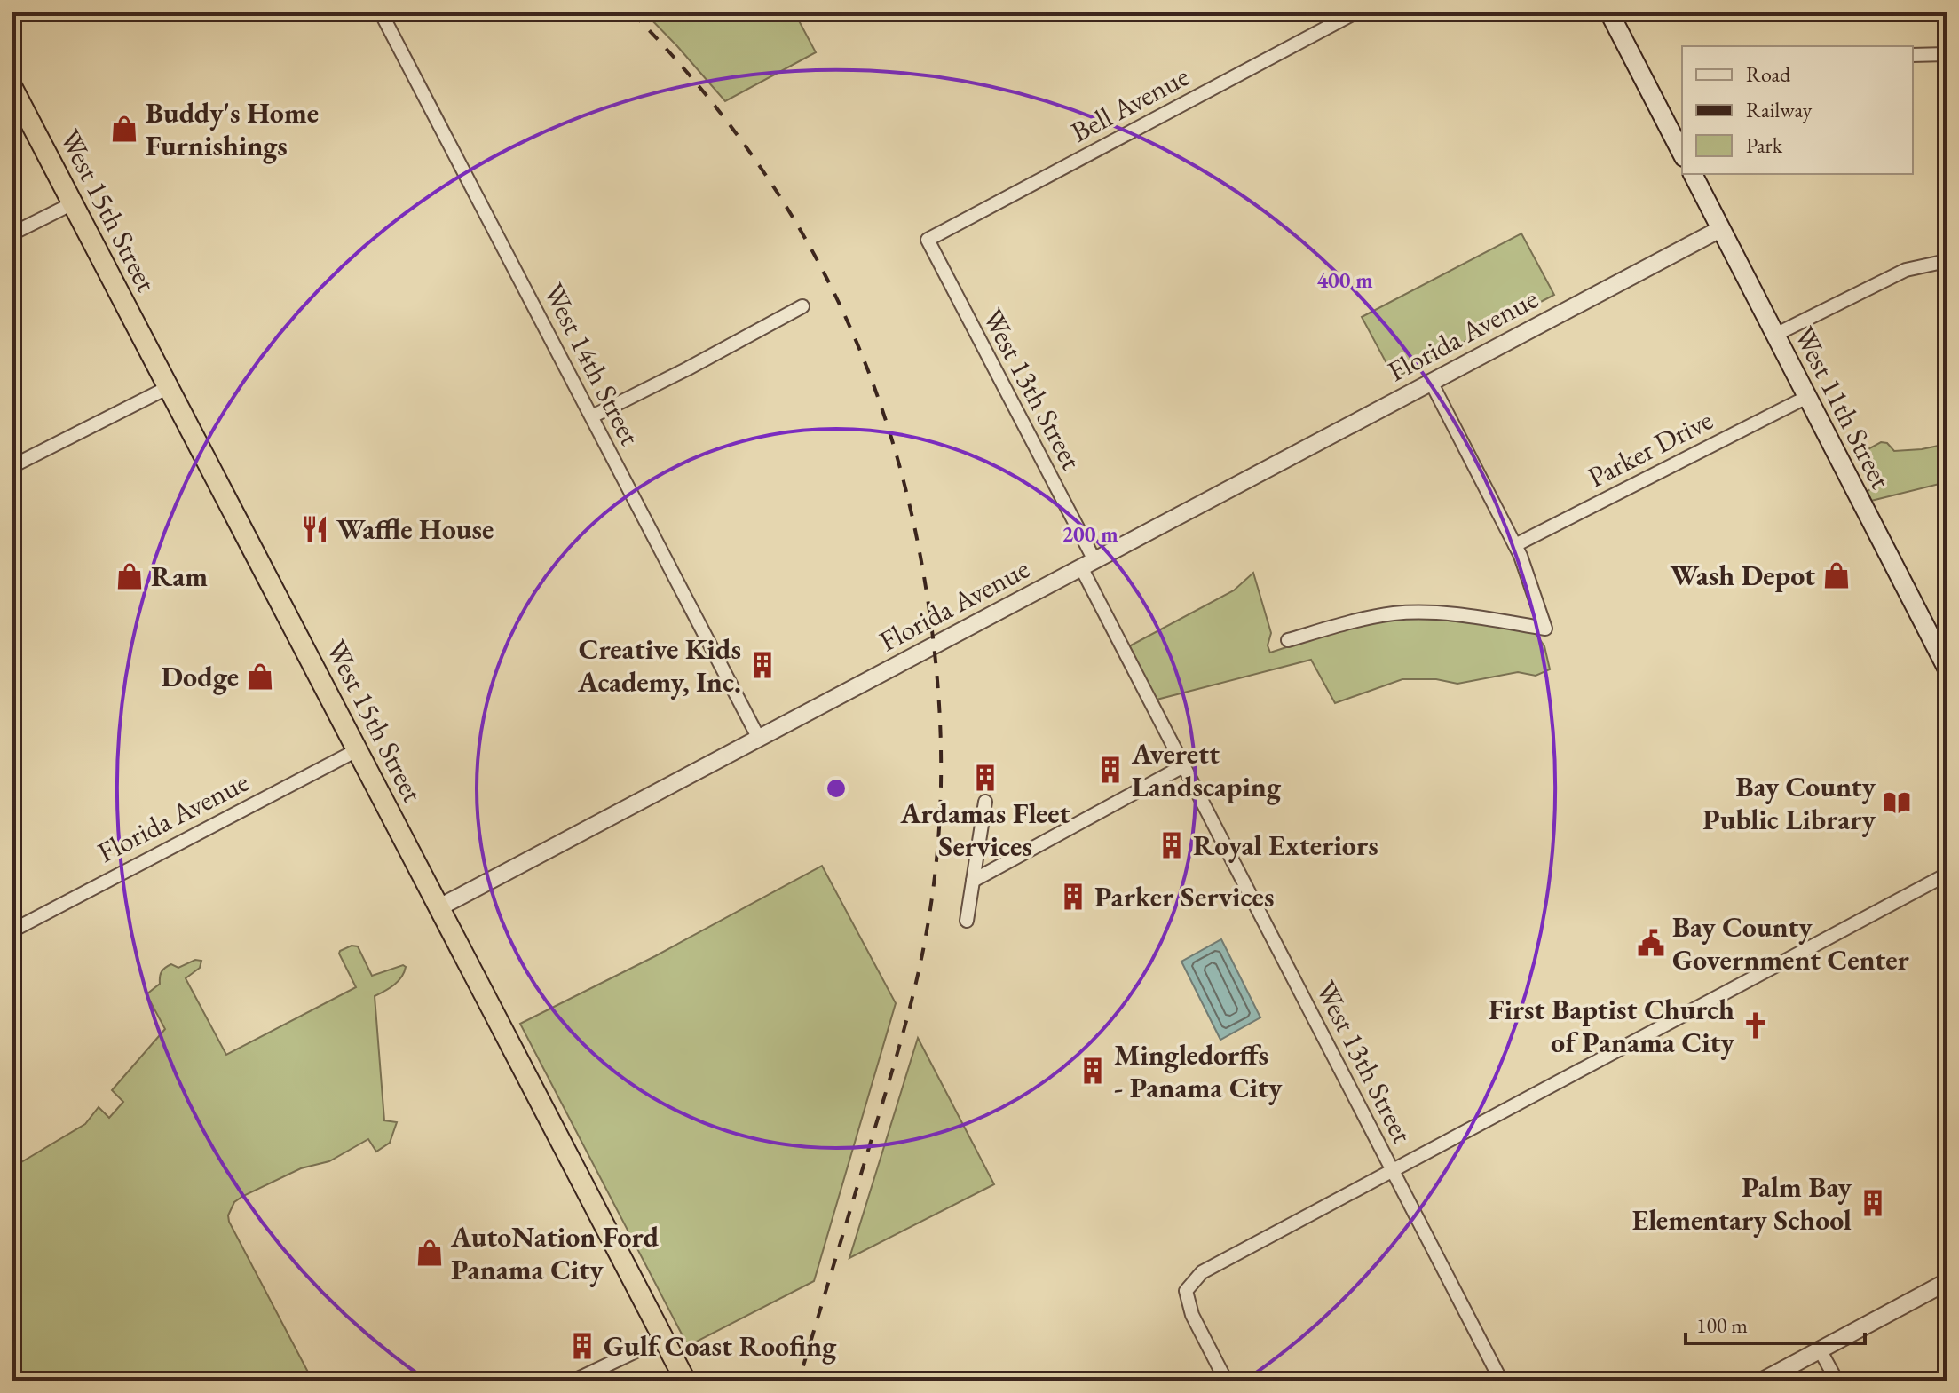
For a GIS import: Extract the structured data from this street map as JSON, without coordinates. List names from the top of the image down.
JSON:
{
  "streets": {
    "highway": ["West 15th Street"],
    "main road": ["West 11th Street"],
    "street": [
      "Bell Avenue",
      "Florida Avenue",
      "West 14th Street",
      "West 13th Street",
      "Parker Drive"
    ]
  },
  "crossings": [
    ["Bell Avenue", "West 13th Street"],
    ["West 15th Street", "Florida Avenue"],
    ["Florida Avenue", "West 14th Street"],
    ["Florida Avenue", "West 13th Street"],
    ["Florida Avenue", "West 11th Street"],
    ["West 11th Street", "Parker Drive"]
  ],
  "places": {
    "shop": [
      "Buddy's Home Furnishings",
      "Wash Depot",
      "Ram",
      "Dodge",
      "AutoNation Ford Panama City"
    ],
    "restaurant": ["Waffle House"],
    "building": [
      "Creative Kids Academy, Inc.",
      "Averett Landscaping",
      "Ardamas Fleet Services",
      "Royal Exteriors",
      "Parker Services",
      "Mingledorffs - Panama City",
      "Palm Bay Elementary School",
      "Gulf Coast Roofing"
    ],
    "library": ["Bay County Public Library"],
    "public building": ["Bay County Government Center"],
    "church": ["First Baptist Church of Panama City"]
  },
  "legend": ["Road", "Railway", "Park"],
  "scale_bar": "100 m",
  "rings": ["400 m", "200 m"]
}
